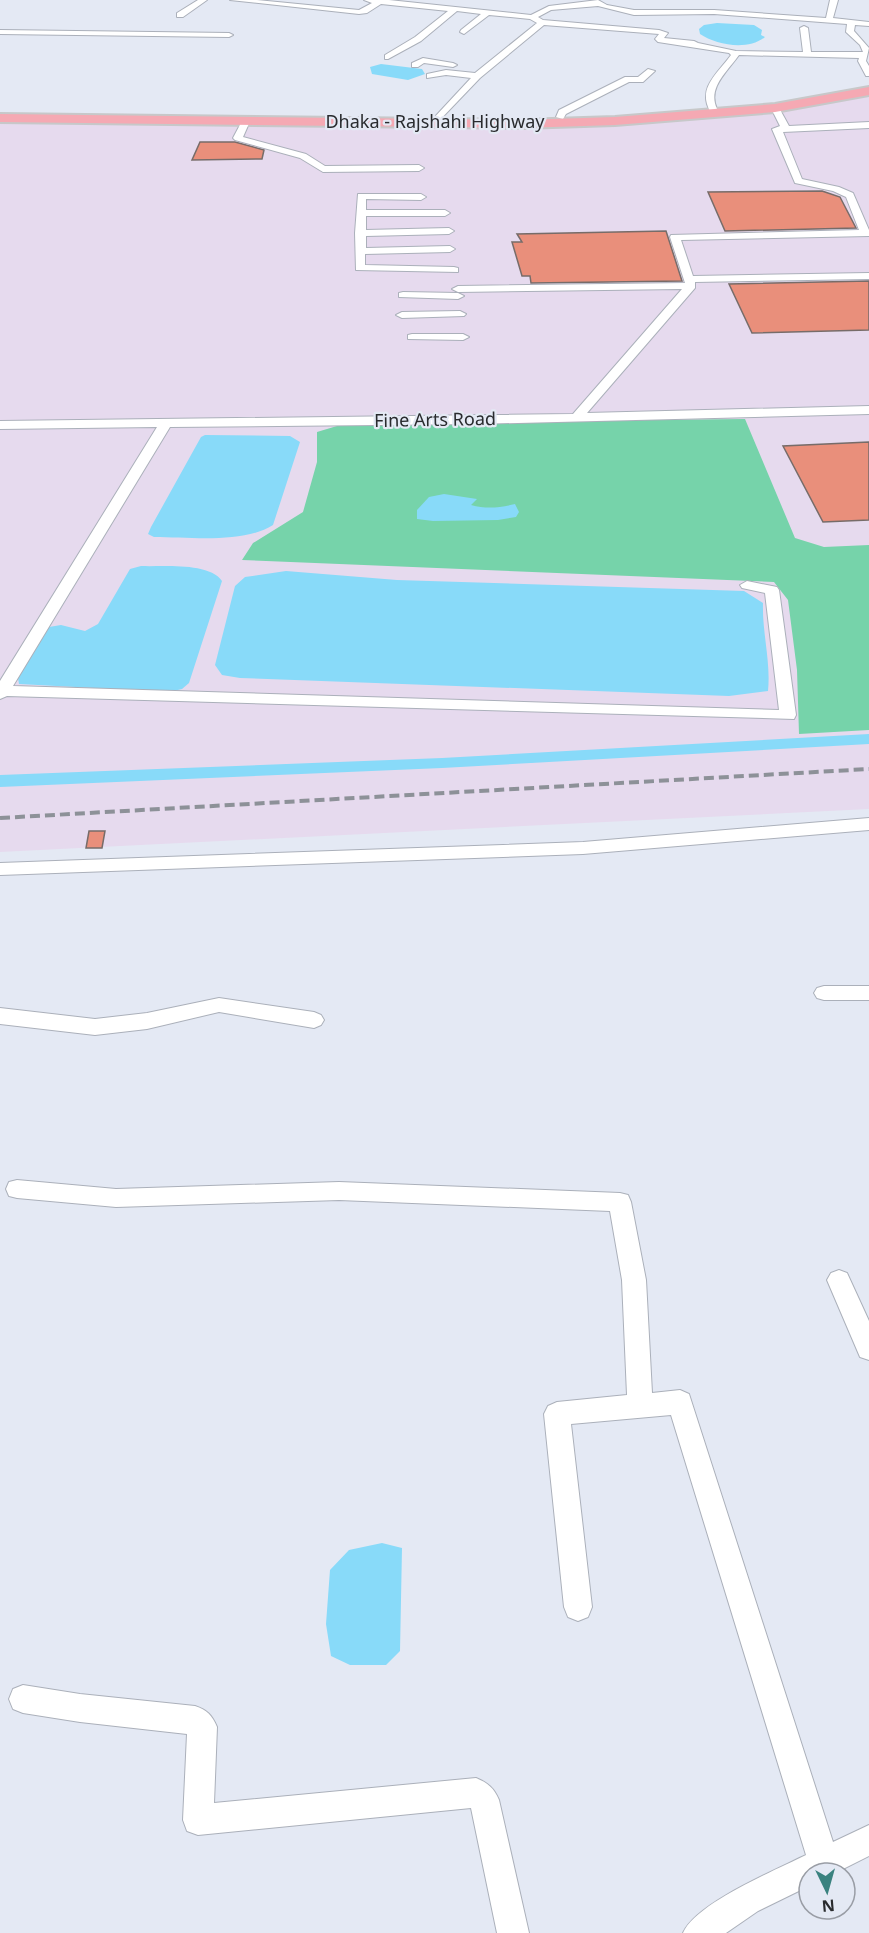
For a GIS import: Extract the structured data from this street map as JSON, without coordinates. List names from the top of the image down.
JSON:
{
  "streets": {
    "highway": ["Dhaka - Rajshahi Highway"],
    "street": ["Fine Arts Road"]
  },
  "north": "bottom"
}
